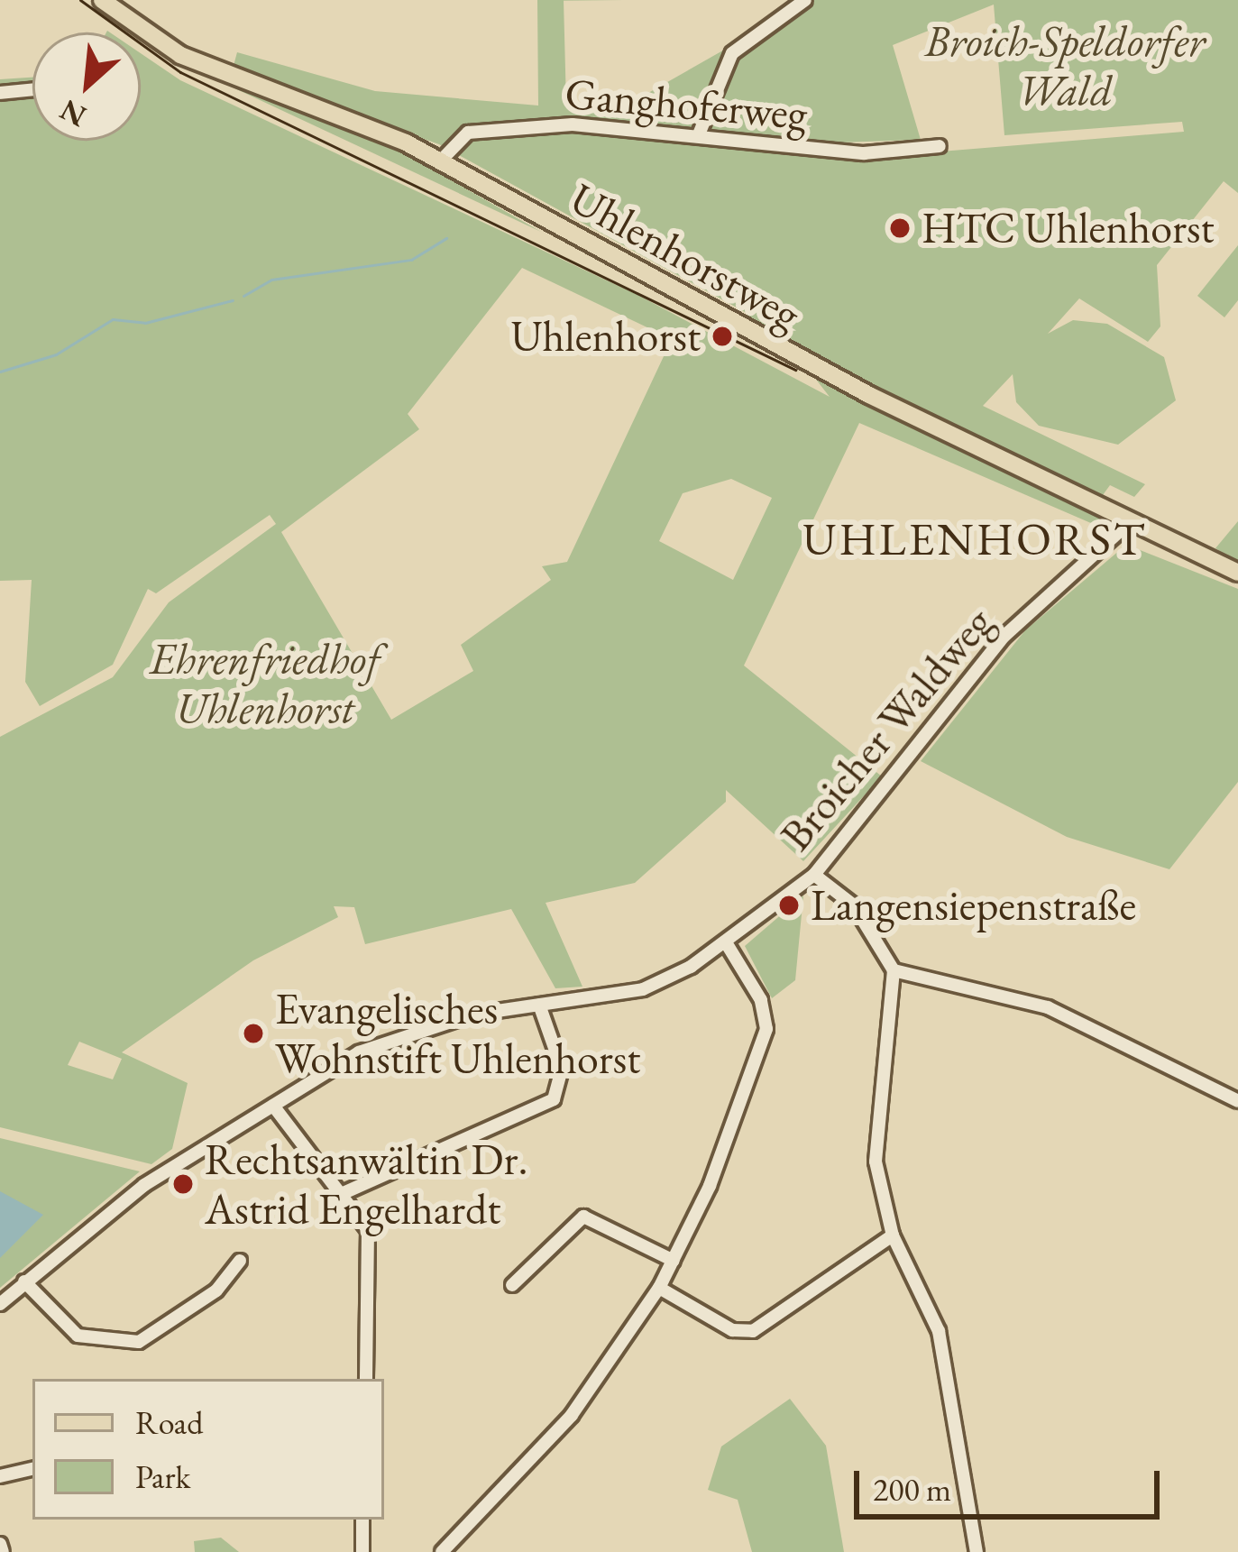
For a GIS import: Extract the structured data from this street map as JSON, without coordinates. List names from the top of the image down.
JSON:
{
  "streets": {
    "main road": ["Uhlenhorstweg"],
    "street": ["Ganghoferweg", "Broicher Waldweg"]
  },
  "crossings": [
    ["Ganghoferweg", "Uhlenhorstweg"],
    ["Uhlenhorstweg", "Broicher Waldweg"]
  ],
  "districts": ["UHLENHORST"],
  "parks": ["Broich-Speldorfer Wald", "Ehrenfriedhof Uhlenhorst"],
  "places": [
    "HTC Uhlenhorst",
    "Uhlenhorst",
    "Langensiepenstraße",
    "Evangelisches Wohnstift Uhlenhorst",
    "Rechtsanwältin Dr. Astrid Engelhardt"
  ],
  "legend": ["Road", "Park"],
  "scale_bar": "200 m",
  "north": "bottom left"
}
